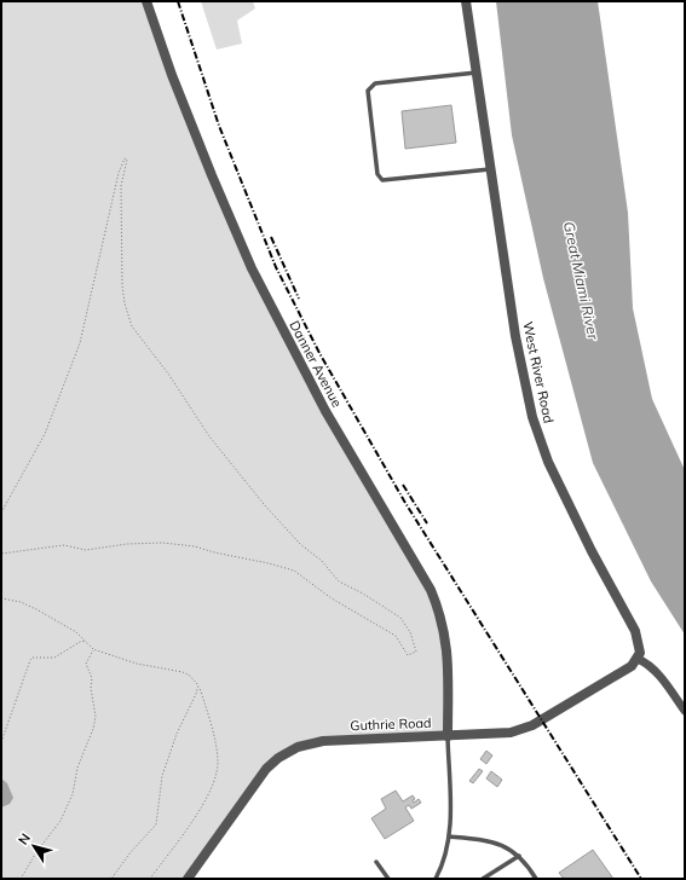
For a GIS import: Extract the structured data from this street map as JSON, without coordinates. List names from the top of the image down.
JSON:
{
  "streets": {
    "street": ["Danner Avenue", "West River Road", "Guthrie Road"]
  },
  "crossings": [
    ["Danner Avenue", "Guthrie Road"],
    ["West River Road", "Guthrie Road"]
  ],
  "water": ["Great Miami River"],
  "north": "top left"
}
